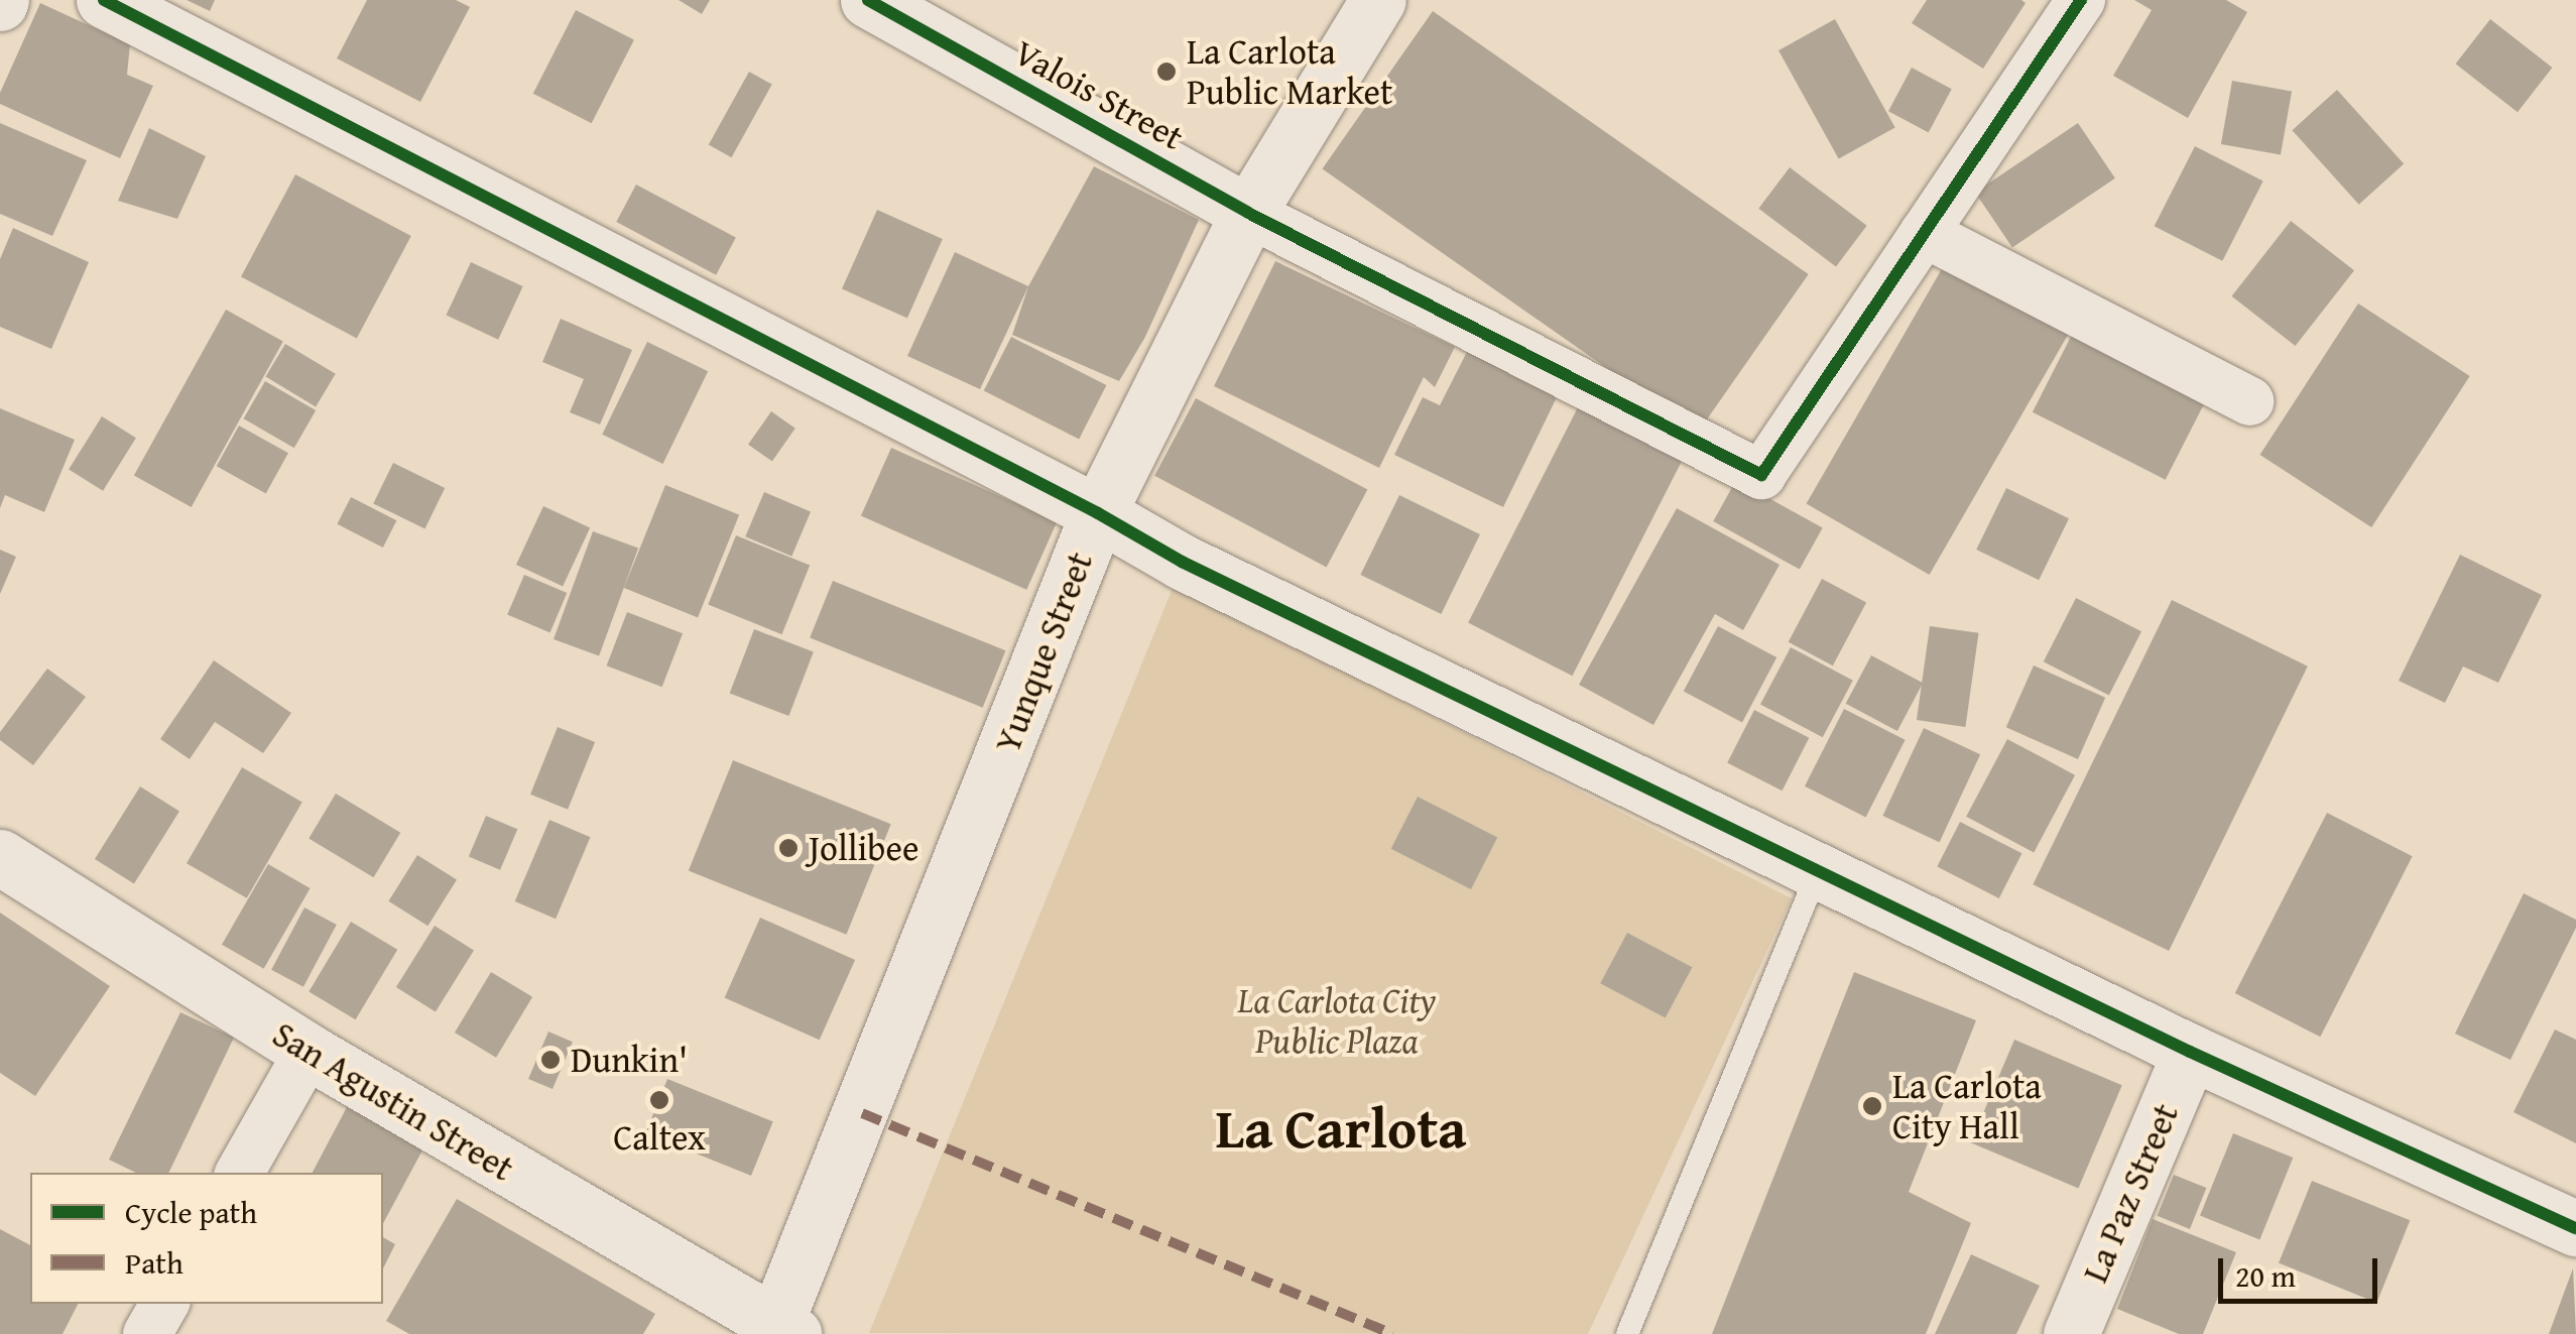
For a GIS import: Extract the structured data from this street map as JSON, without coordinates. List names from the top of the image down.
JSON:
{
  "streets": {
    "street": [
      "Valois Street",
      "Yunque Street",
      "San Agustin Street",
      "La Paz Street"
    ]
  },
  "crossings": [
    ["Valois Street", "Yunque Street"],
    ["Yunque Street", "San Agustin Street"]
  ],
  "districts": ["La Carlota"],
  "parks": ["La Carlota City Public Plaza"],
  "places": [
    "La Carlota Public Market",
    "Jollibee",
    "Dunkin'",
    "Caltex",
    "La Carlota City Hall"
  ],
  "legend": ["Cycle path", "Path"],
  "scale_bar": "20 m"
}
